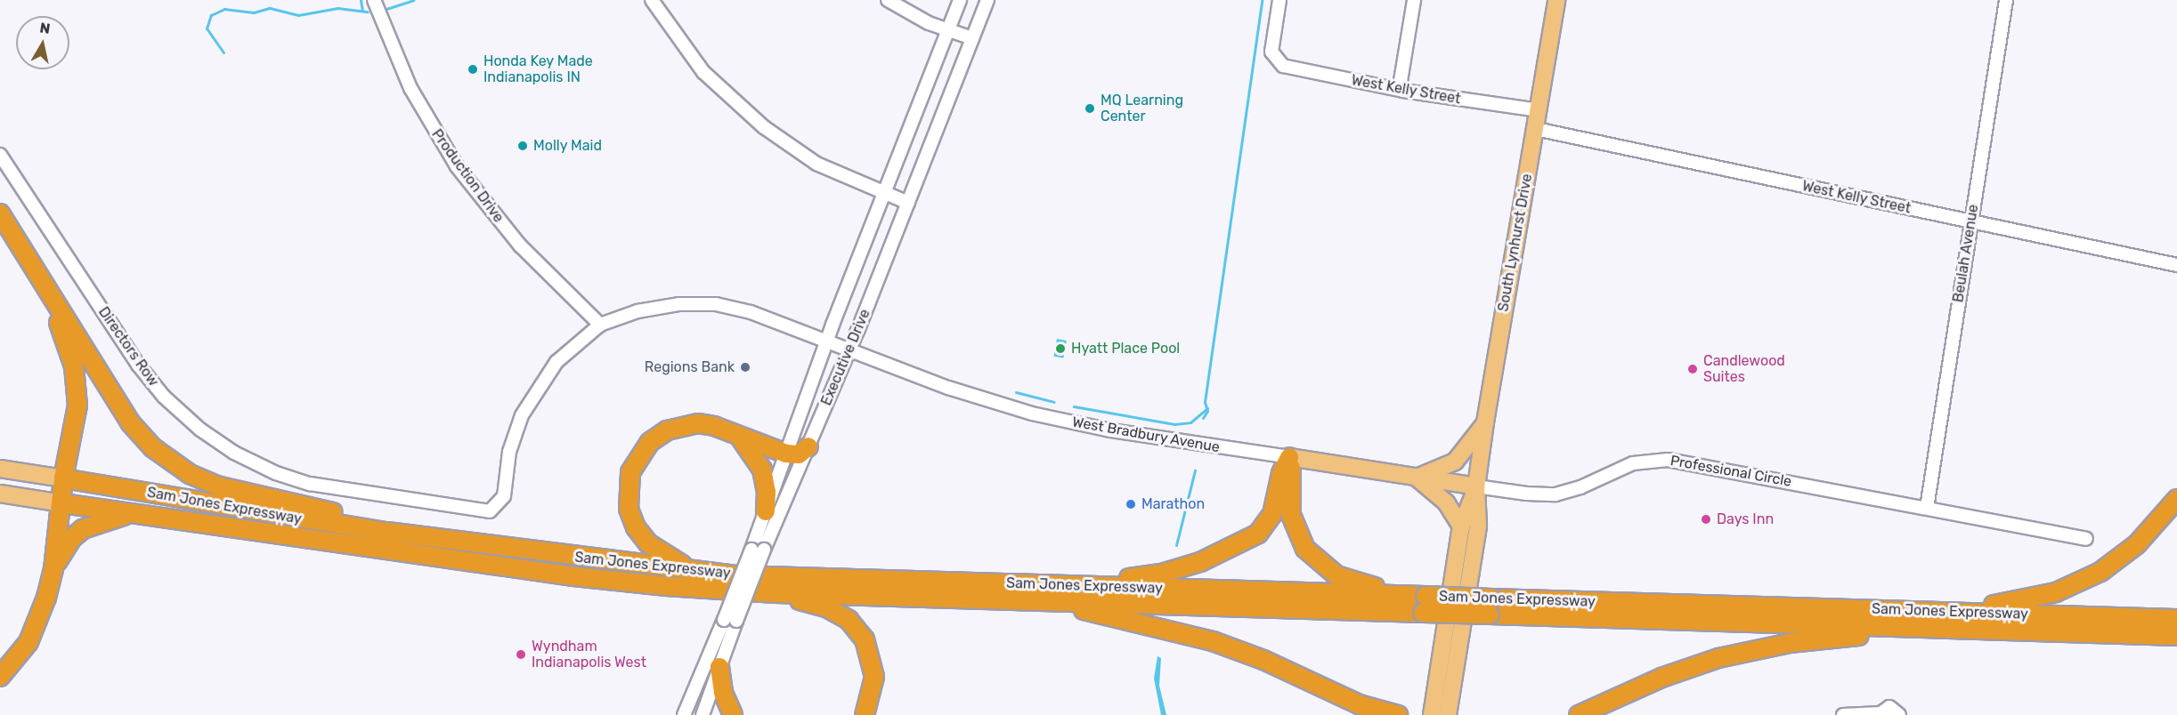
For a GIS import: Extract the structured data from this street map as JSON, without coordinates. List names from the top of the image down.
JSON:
{
  "streets": {
    "highway": ["Sam Jones Expressway"],
    "main road": ["South Lynhurst Drive", "West Bradbury Avenue"],
    "street": [
      "West Kelly Street",
      "Production Drive",
      "Beulah Avenue",
      "Directors Row",
      "Executive Drive",
      "Professional Circle"
    ]
  },
  "crossings": [
    ["West Kelly Street", "South Lynhurst Drive"],
    ["West Kelly Street", "Beulah Avenue"],
    ["Production Drive", "Directors Row"],
    ["South Lynhurst Drive", "West Bradbury Avenue"],
    ["South Lynhurst Drive", "Professional Circle"],
    ["Beulah Avenue", "Professional Circle"],
    ["Executive Drive", "West Bradbury Avenue"],
    ["West Bradbury Avenue", "Professional Circle"]
  ],
  "places": [
    "Honda Key Made Indianapolis IN",
    "MQ Learning Center",
    "Molly Maid",
    "Hyatt Place Pool",
    "Regions Bank",
    "Candlewood Suites",
    "Marathon",
    "Days Inn",
    "Wyndham Indianapolis West"
  ],
  "north": "top"
}
